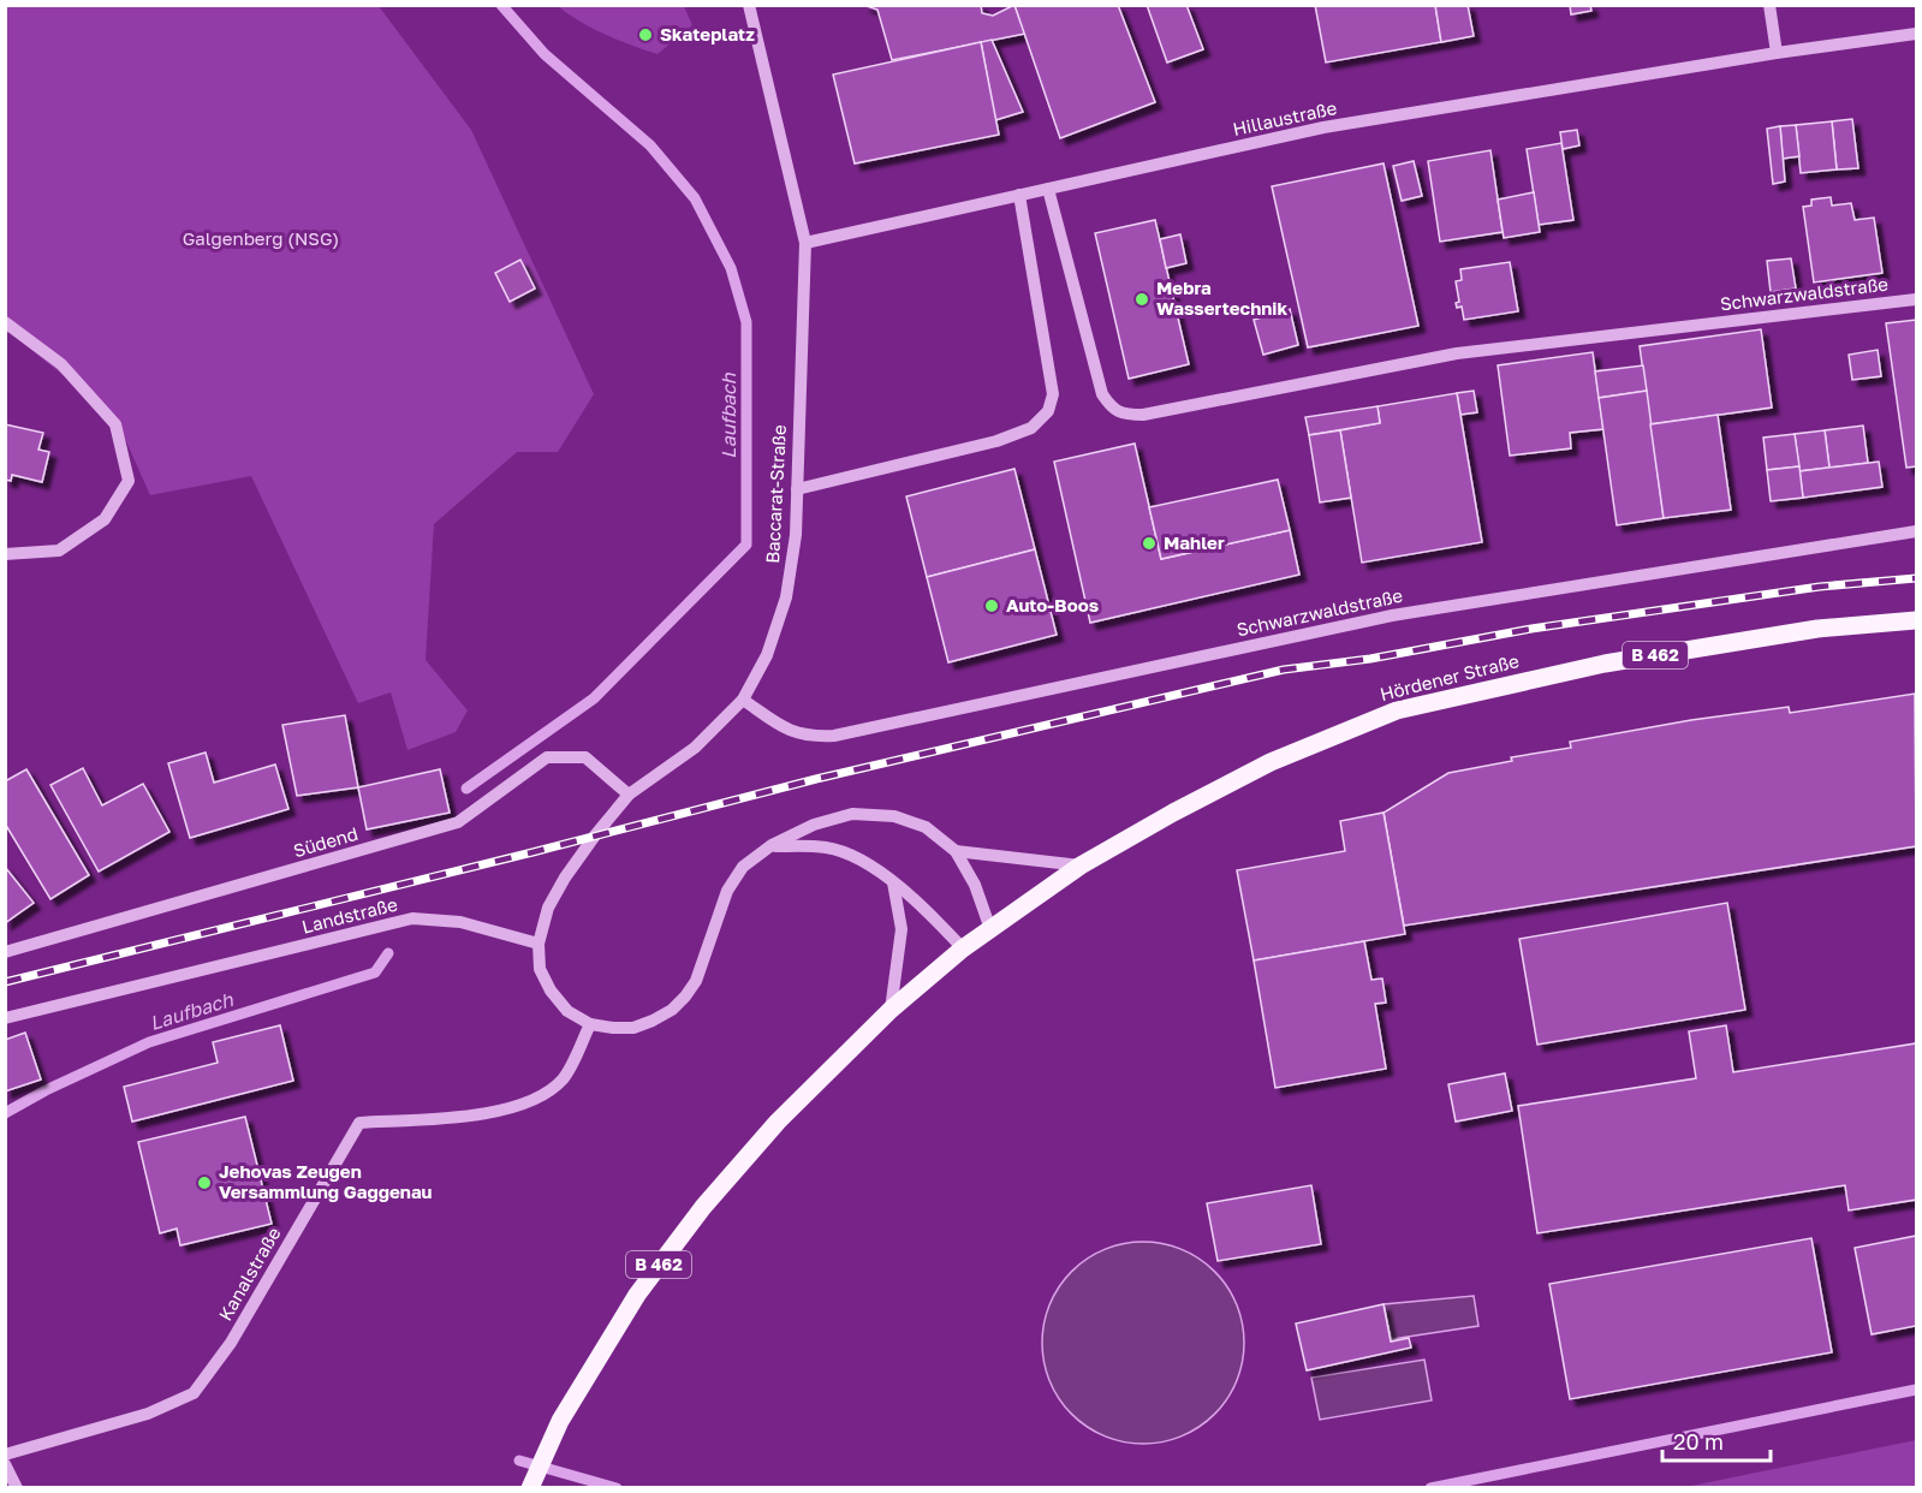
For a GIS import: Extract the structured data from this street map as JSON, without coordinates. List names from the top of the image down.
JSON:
{
  "streets": {
    "main road": ["B 462", "Hördener Straße"],
    "street": [
      "Hillaustraße",
      "Schwarzwaldstraße",
      "Baccarat-Straße",
      "Südend",
      "Landstraße",
      "Kanalstraße"
    ]
  },
  "crossings": [
    ["Hillaustraße", "Schwarzwaldstraße"],
    ["Hillaustraße", "Baccarat-Straße"],
    ["Schwarzwaldstraße", "Baccarat-Straße"],
    ["Baccarat-Straße", "Südend"],
    ["Baccarat-Straße", "Landstraße"],
    ["B 462", "Hördener Straße"]
  ],
  "water": ["Laufbach"],
  "parks": ["Galgenberg (NSG)"],
  "places": [
    "Skateplatz",
    "Mebra Wassertechnik",
    "Mahler",
    "Auto-Boos",
    "Jehovas Zeugen Versammlung Gaggenau"
  ],
  "scale_bar": "20 m"
}
